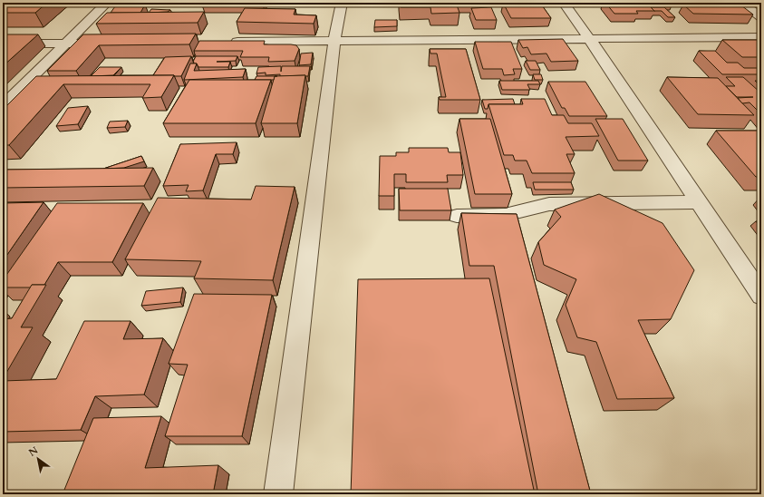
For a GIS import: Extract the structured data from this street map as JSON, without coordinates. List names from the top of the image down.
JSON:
{
  "north": "top left"
}
